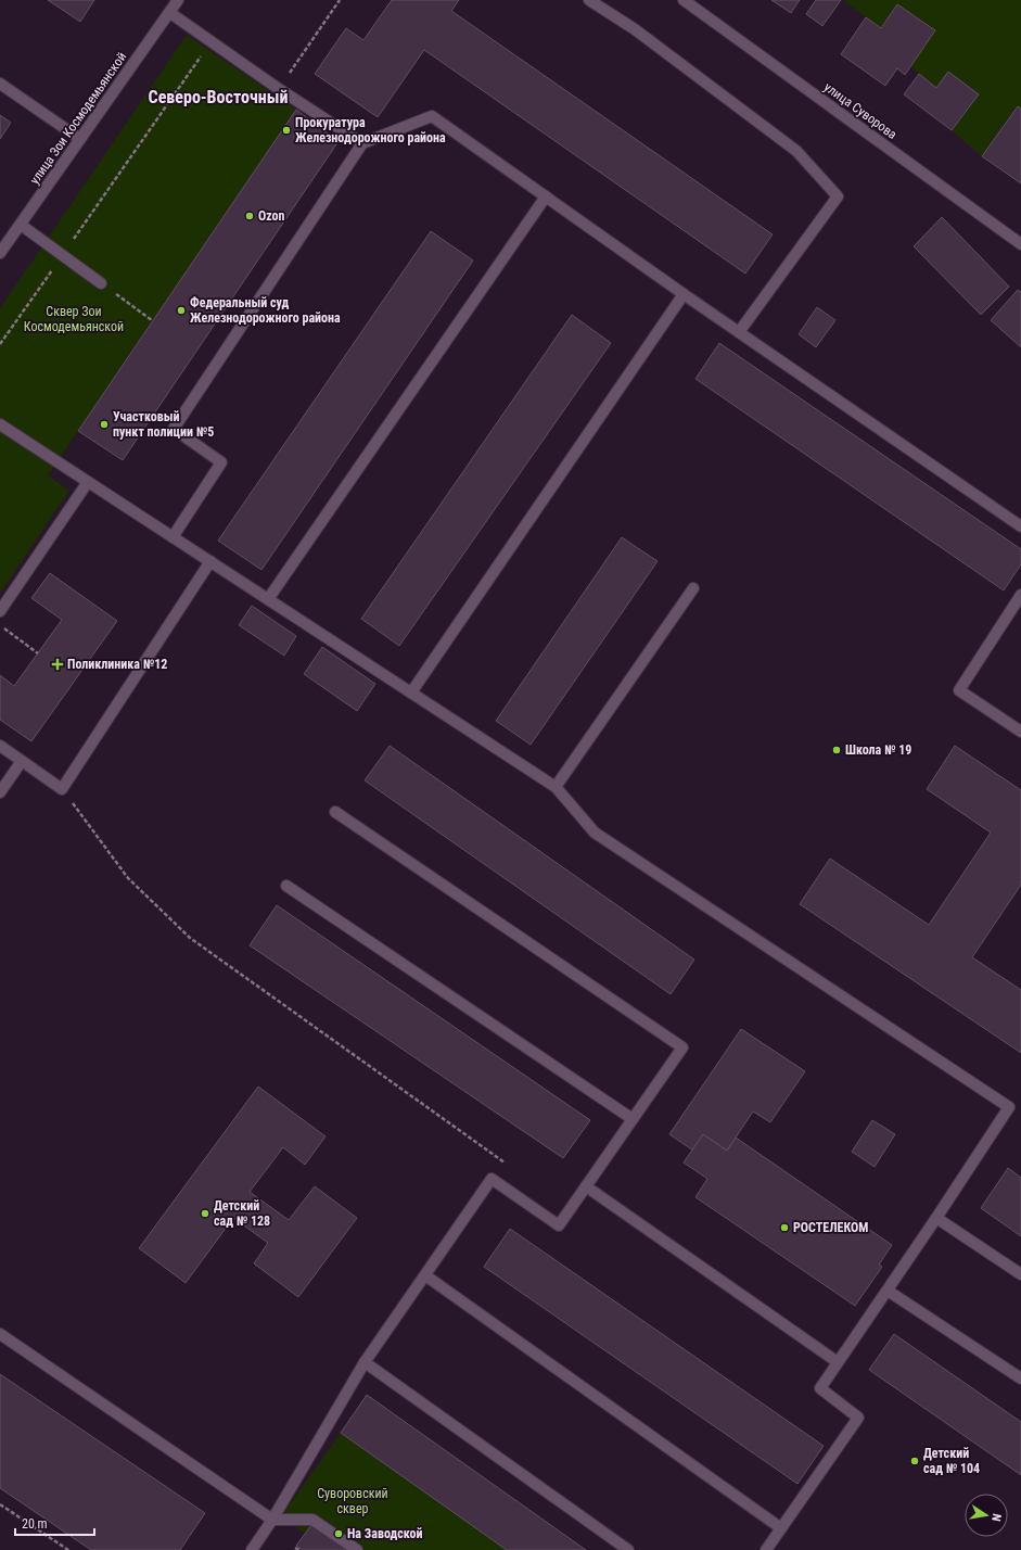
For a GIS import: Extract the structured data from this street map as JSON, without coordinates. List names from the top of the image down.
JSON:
{
  "streets": {
    "street": ["улица Суворова", "улица Зои Космодемьянской"]
  },
  "districts": ["Северо-Восточный"],
  "parks": ["Сквер Зои Космодемьянской", "Суворовский сквер"],
  "places": {
    "other": [
      "Прокуратура Железнодорожного района",
      "Ozon",
      "Федеральный суд Железнодорожного района",
      "Участковый пункт полиции №5",
      "Школа № 19",
      "Детский сад № 128",
      "РОСТЕЛЕКОМ",
      "Детский сад № 104",
      "На Заводской"
    ],
    "health": ["Поликлиника №12"]
  },
  "scale_bar": "20 m",
  "north": "right"
}
